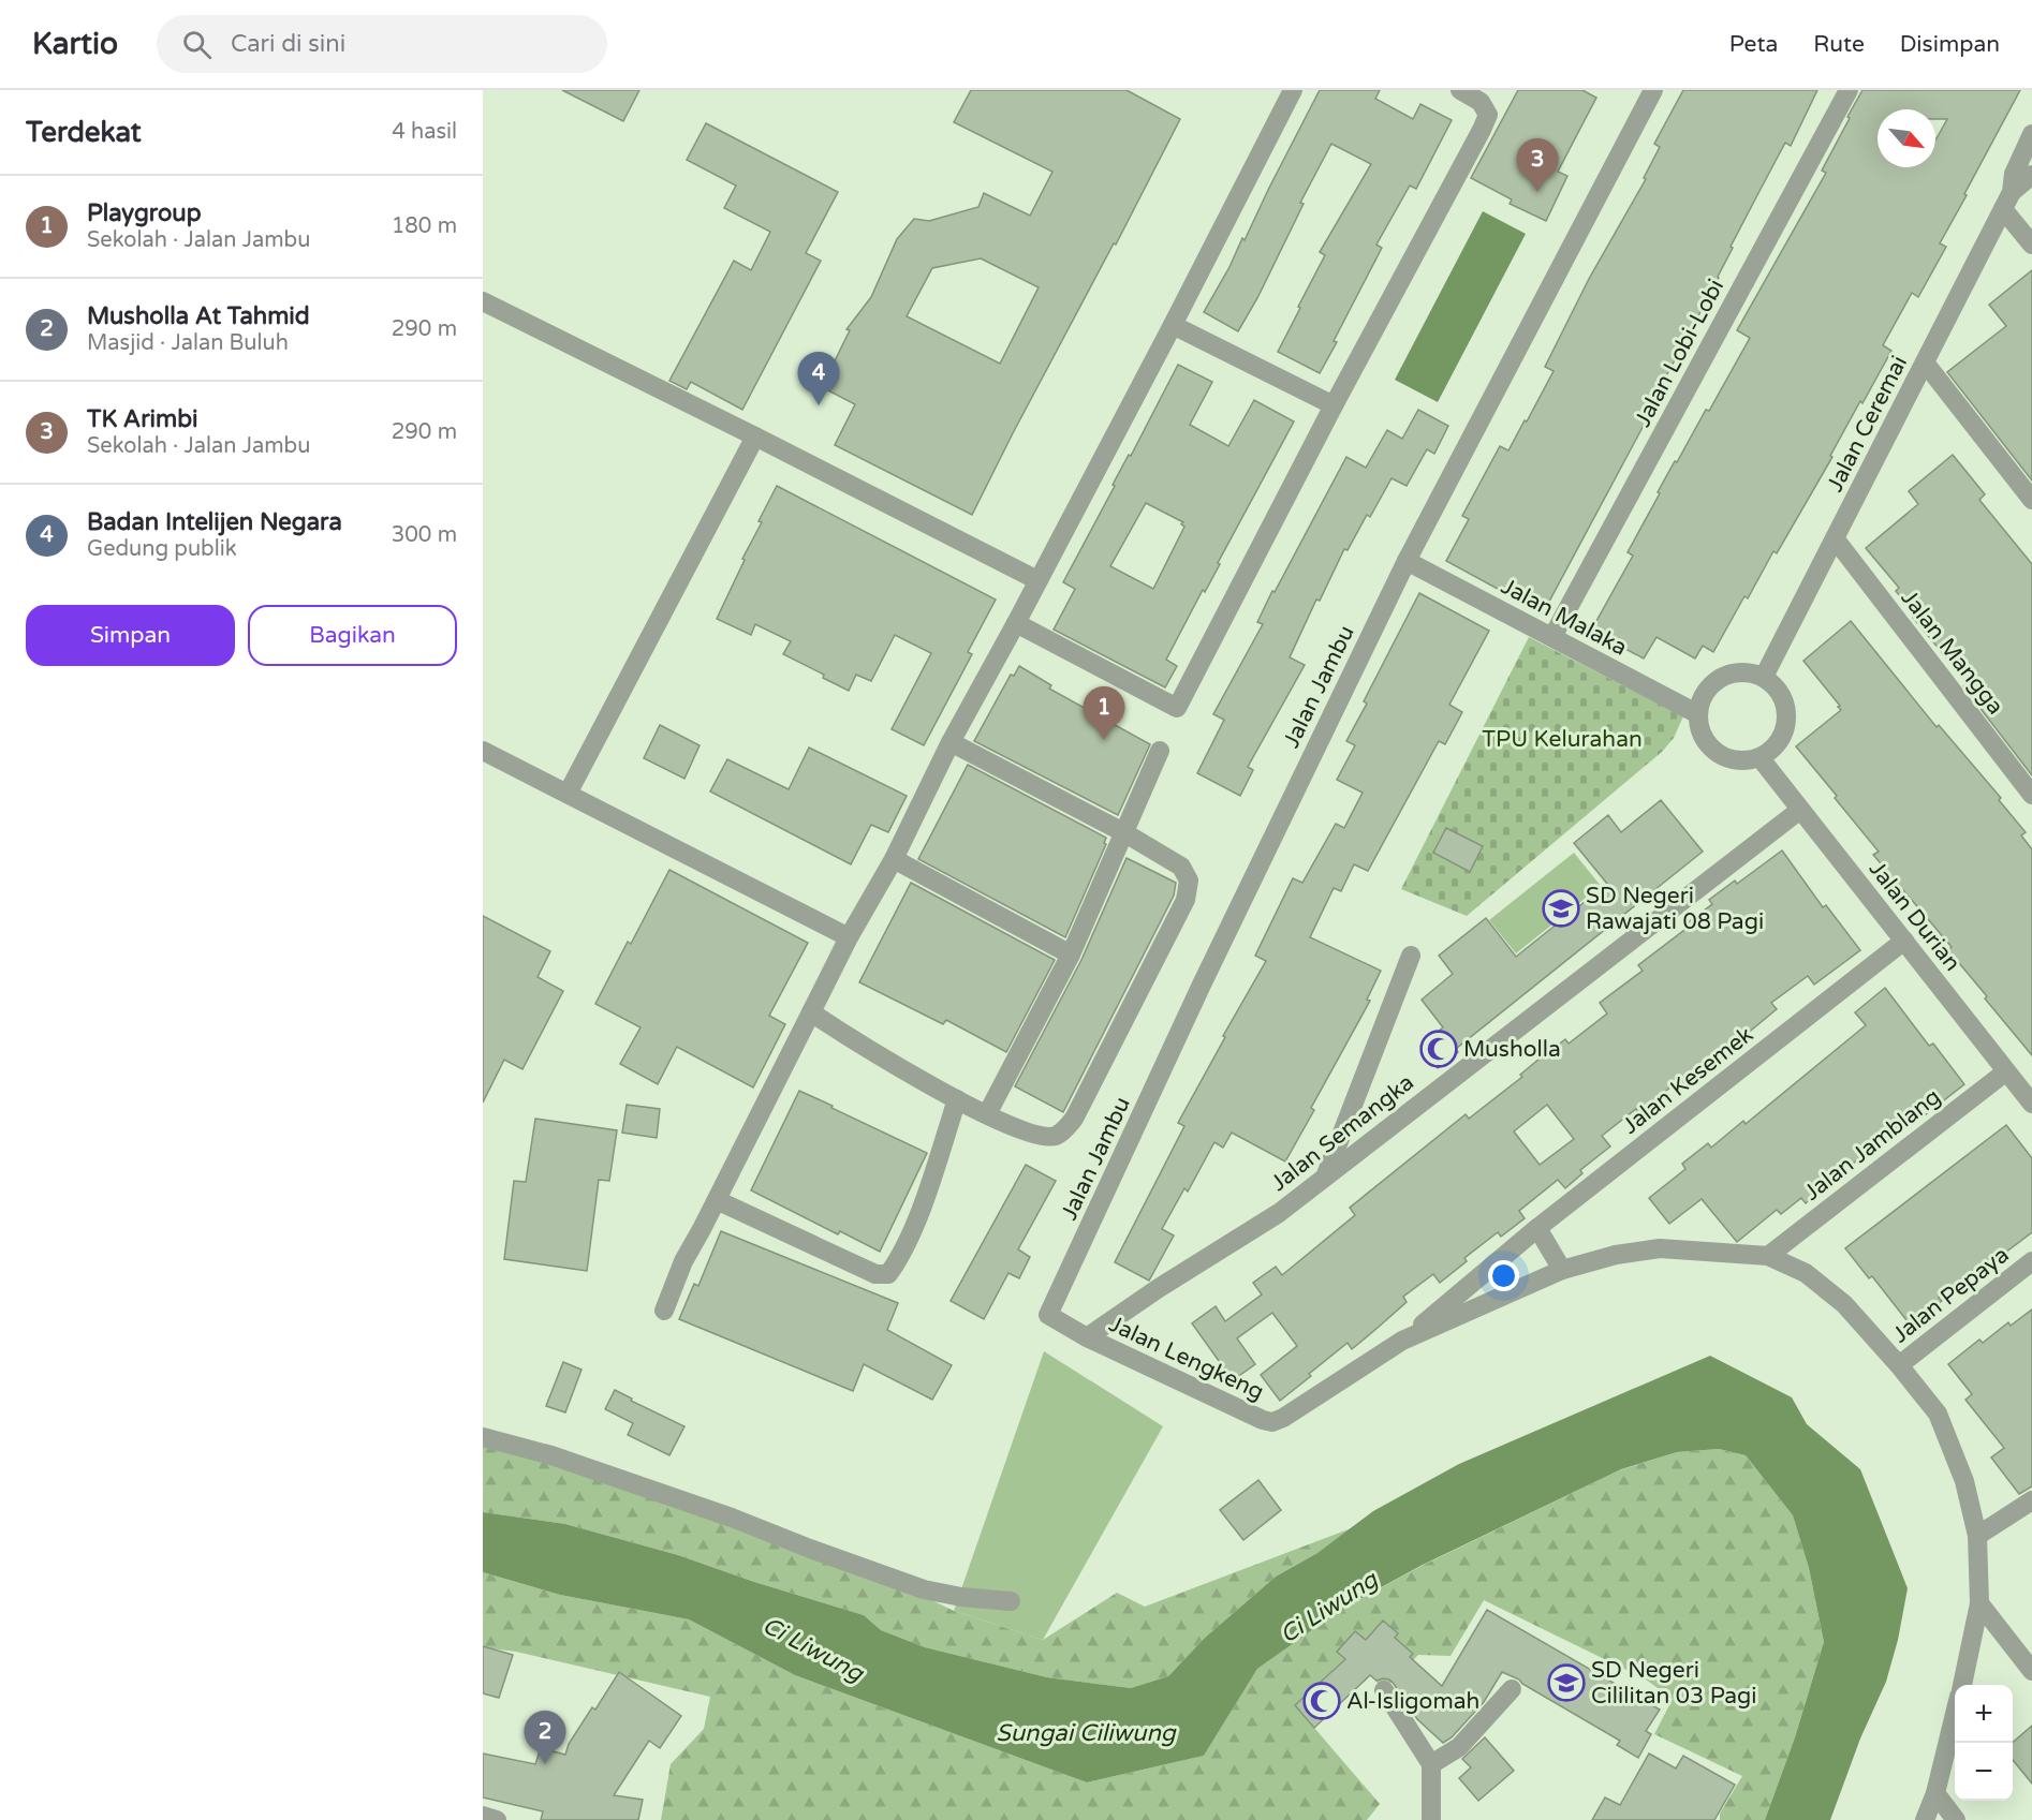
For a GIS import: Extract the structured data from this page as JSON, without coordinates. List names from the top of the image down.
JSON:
{
  "streets": {
    "street": [
      "Jalan Lobi-Lobi",
      "Jalan Ceremai",
      "Jalan Malaka",
      "Jalan Mangga",
      "Jalan Jambu",
      "Jalan Durian",
      "Jalan Kesemek",
      "Jalan Semangka",
      "Jalan Jamblang",
      "Jalan Pepaya",
      "Jalan Lengkeng"
    ]
  },
  "crossings": [
    ["Jalan Lobi-Lobi", "Jalan Malaka"],
    ["Jalan Ceremai", "Jalan Malaka"],
    ["Jalan Ceremai", "Jalan Mangga"],
    ["Jalan Ceremai", "Jalan Durian"],
    ["Jalan Malaka", "Jalan Jambu"],
    ["Jalan Malaka", "Jalan Durian"],
    ["Jalan Jambu", "Jalan Lengkeng"],
    ["Jalan Durian", "Jalan Kesemek"],
    ["Jalan Durian", "Jalan Semangka"],
    ["Jalan Durian", "Jalan Jamblang"],
    ["Jalan Kesemek", "Jalan Lengkeng"],
    ["Jalan Semangka", "Jalan Lengkeng"],
    ["Jalan Jamblang", "Jalan Lengkeng"],
    ["Jalan Pepaya", "Jalan Lengkeng"]
  ],
  "water": ["Ci Liwung", "Sungai Ciliwung"],
  "parks": ["TPU Kelurahan"],
  "places": {
    "school or university": ["SD Negeri Rawajati 08 Pagi", "SD Negeri Cililitan 03 Pagi"],
    "mosque": ["Musholla", "Al-Isligomah"]
  },
  "north": "bottom right",
  "page": {
    "header": "Kartio",
    "search": "Cari di sini",
    "nav": ["Peta", "Rute", "Disimpan"],
    "heading": ["Terdekat", "4 hasil"],
    "pins": [
      "3",
      "4",
      "1",
      "2"
    ],
    "list": [
      {
        "mark": "1",
        "name": "Playgroup",
        "note": "Sekolah · Jalan Jambu",
        "value": "180 m"
      },
      {
        "mark": "2",
        "name": "Musholla At Tahmid",
        "note": "Masjid · Jalan Buluh",
        "value": "290 m"
      },
      {
        "mark": "3",
        "name": "TK Arimbi",
        "note": "Sekolah · Jalan Jambu",
        "value": "290 m"
      },
      {
        "mark": "4",
        "name": "Badan Intelijen Negara",
        "note": "Gedung publik",
        "value": "300 m"
      }
    ],
    "buttons": ["Simpan", "Bagikan"],
    "map_buttons": ["+", "−"]
  }
}
